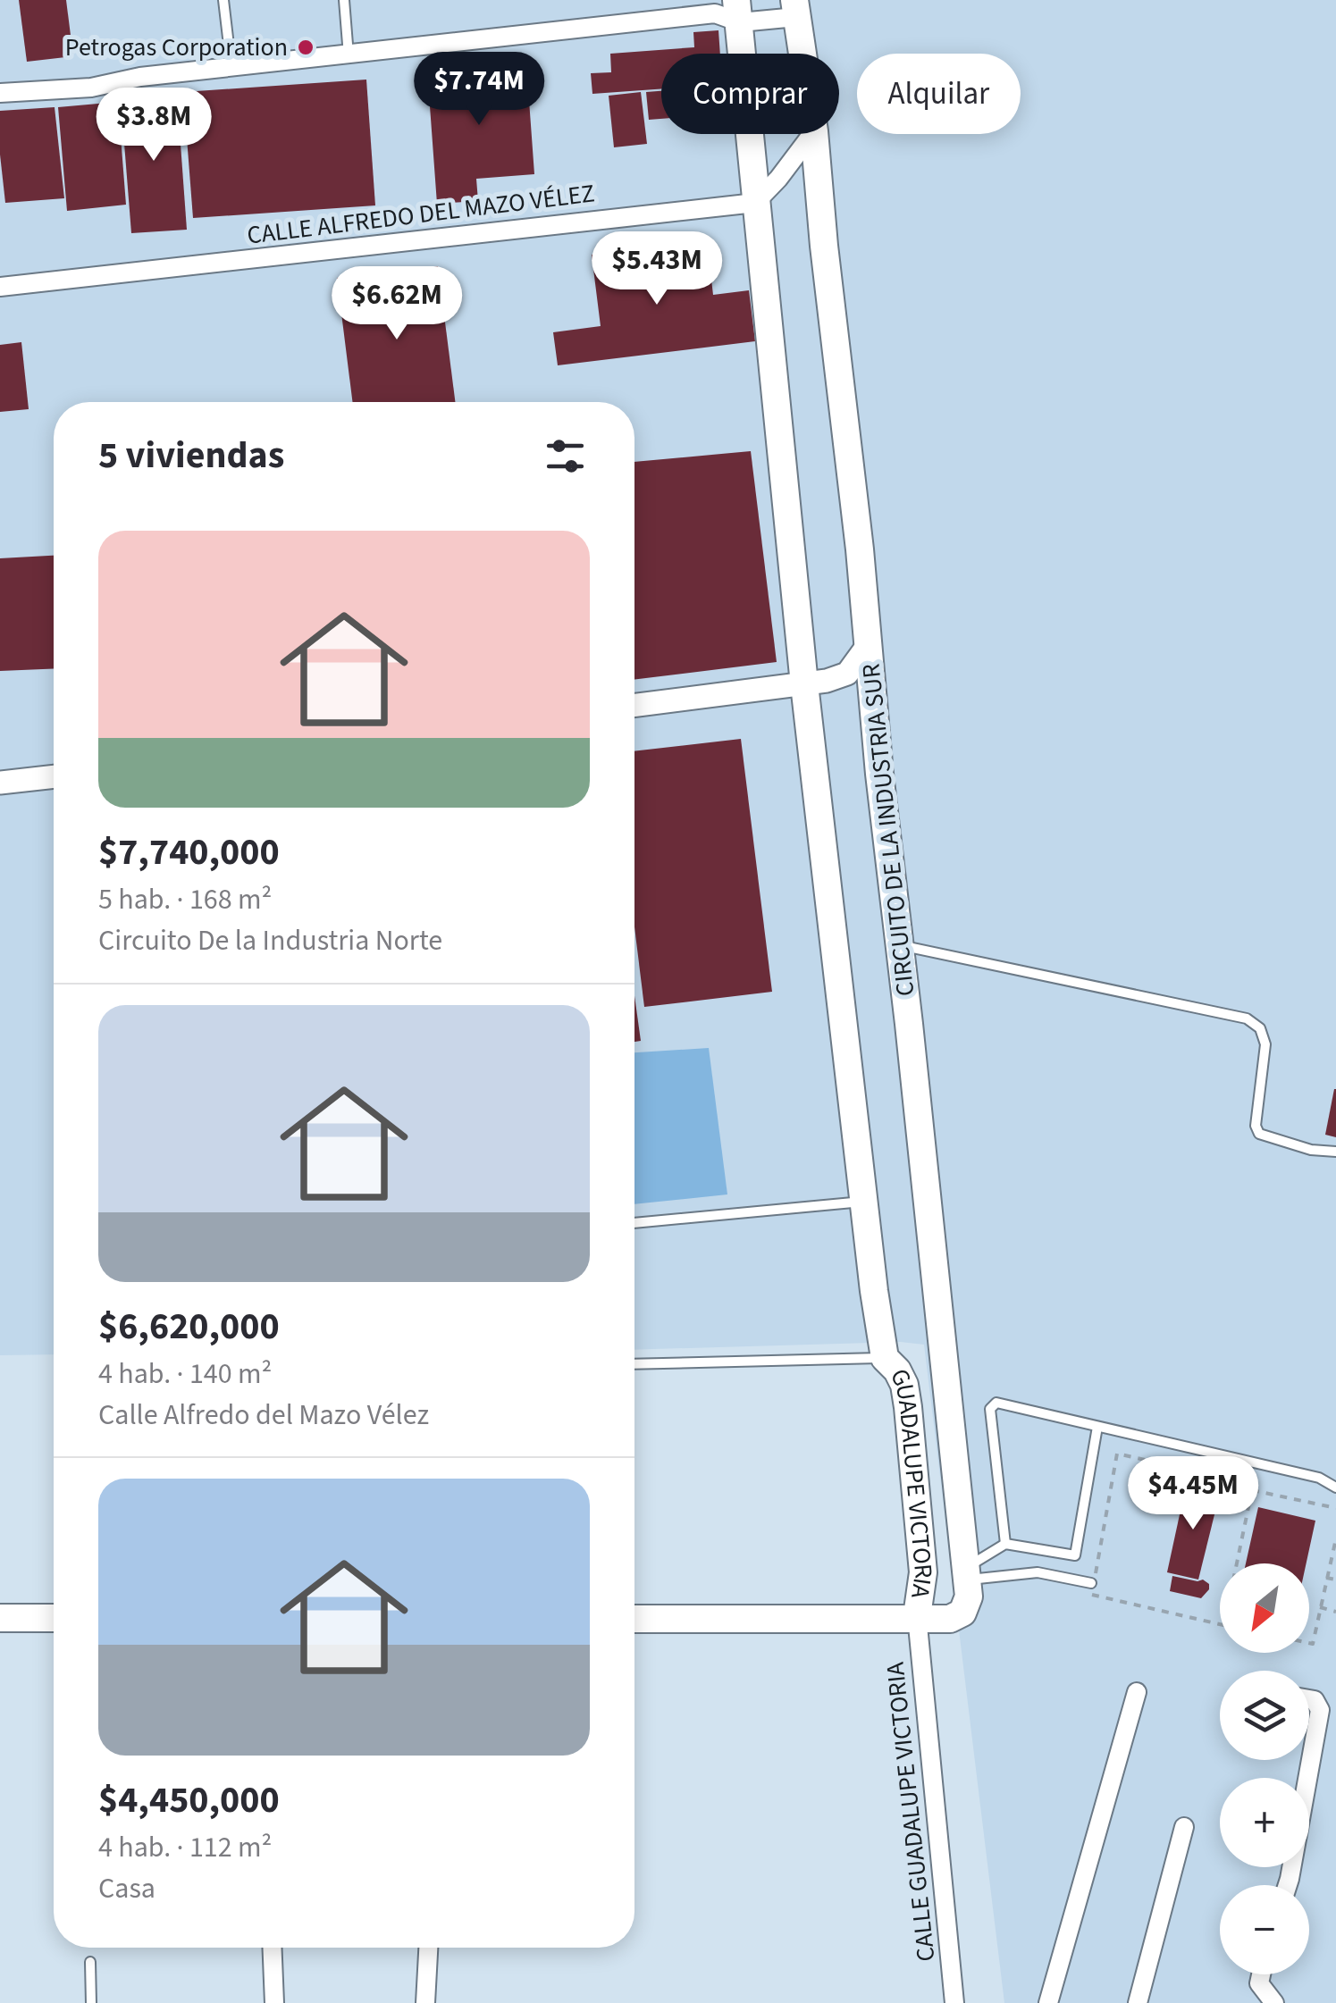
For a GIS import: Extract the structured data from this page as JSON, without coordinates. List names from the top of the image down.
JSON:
{
  "streets": {
    "main road": ["CIRCUITO DE LA INDUSTRIA SUR", "GUADALUPE VICTORIA"],
    "street": ["CALLE ALFREDO DEL MAZO VÉLEZ", "CALLE GUADALUPE VICTORIA"]
  },
  "crossings": [
    ["CIRCUITO DE LA INDUSTRIA SUR", "GUADALUPE VICTORIA"],
    ["CIRCUITO DE LA INDUSTRIA SUR", "CALLE GUADALUPE VICTORIA"],
    ["GUADALUPE VICTORIA", "CALLE GUADALUPE VICTORIA"]
  ],
  "places": ["Petrogas Corporation"],
  "north": "bottom left",
  "page": {
    "price": [
      "$7.74M",
      "$3.8M",
      "$5.43M",
      "$6.62M",
      "$4.45M"
    ],
    "chip": ["Comprar", "Alquilar"],
    "heading": "5 viviendas",
    "list": [
      {
        "name": "$7,740,000",
        "note": "5 hab. · 168 m² · Circuito De la Industria Norte"
      },
      {
        "name": "$6,620,000",
        "note": "4 hab. · 140 m² · Calle Alfredo del Mazo Vélez"
      },
      {
        "name": "$4,450,000",
        "note": "4 hab. · 112 m² · Casa"
      }
    ],
    "map_buttons": ["+", "−"]
  }
}
